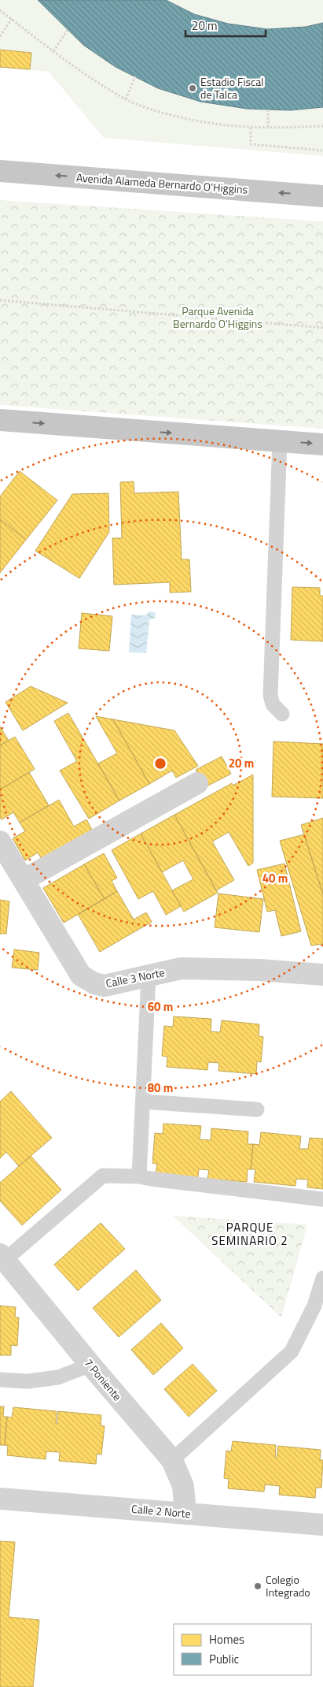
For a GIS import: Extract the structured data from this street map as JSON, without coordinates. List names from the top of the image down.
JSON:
{
  "streets": {
    "main road": ["Avenida Alameda Bernardo O'Higgins"],
    "street": ["Calle 3 Norte", "7 Poniente", "Calle 2 Norte"]
  },
  "crossings": [
    ["7 Poniente", "Calle 2 Norte"]
  ],
  "one_way": ["Avenida Alameda Bernardo O'Higgins"],
  "districts": ["PARQUE SEMINARIO 2"],
  "parks": ["Parque Avenida Bernardo O'Higgins"],
  "places": ["Estadio Fiscal de Talca", "Colegio Integrado"],
  "legend": ["Homes", "Public"],
  "scale_bar": "20 m",
  "rings": [
    "20 m",
    "40 m",
    "60 m",
    "80 m"
  ]
}
